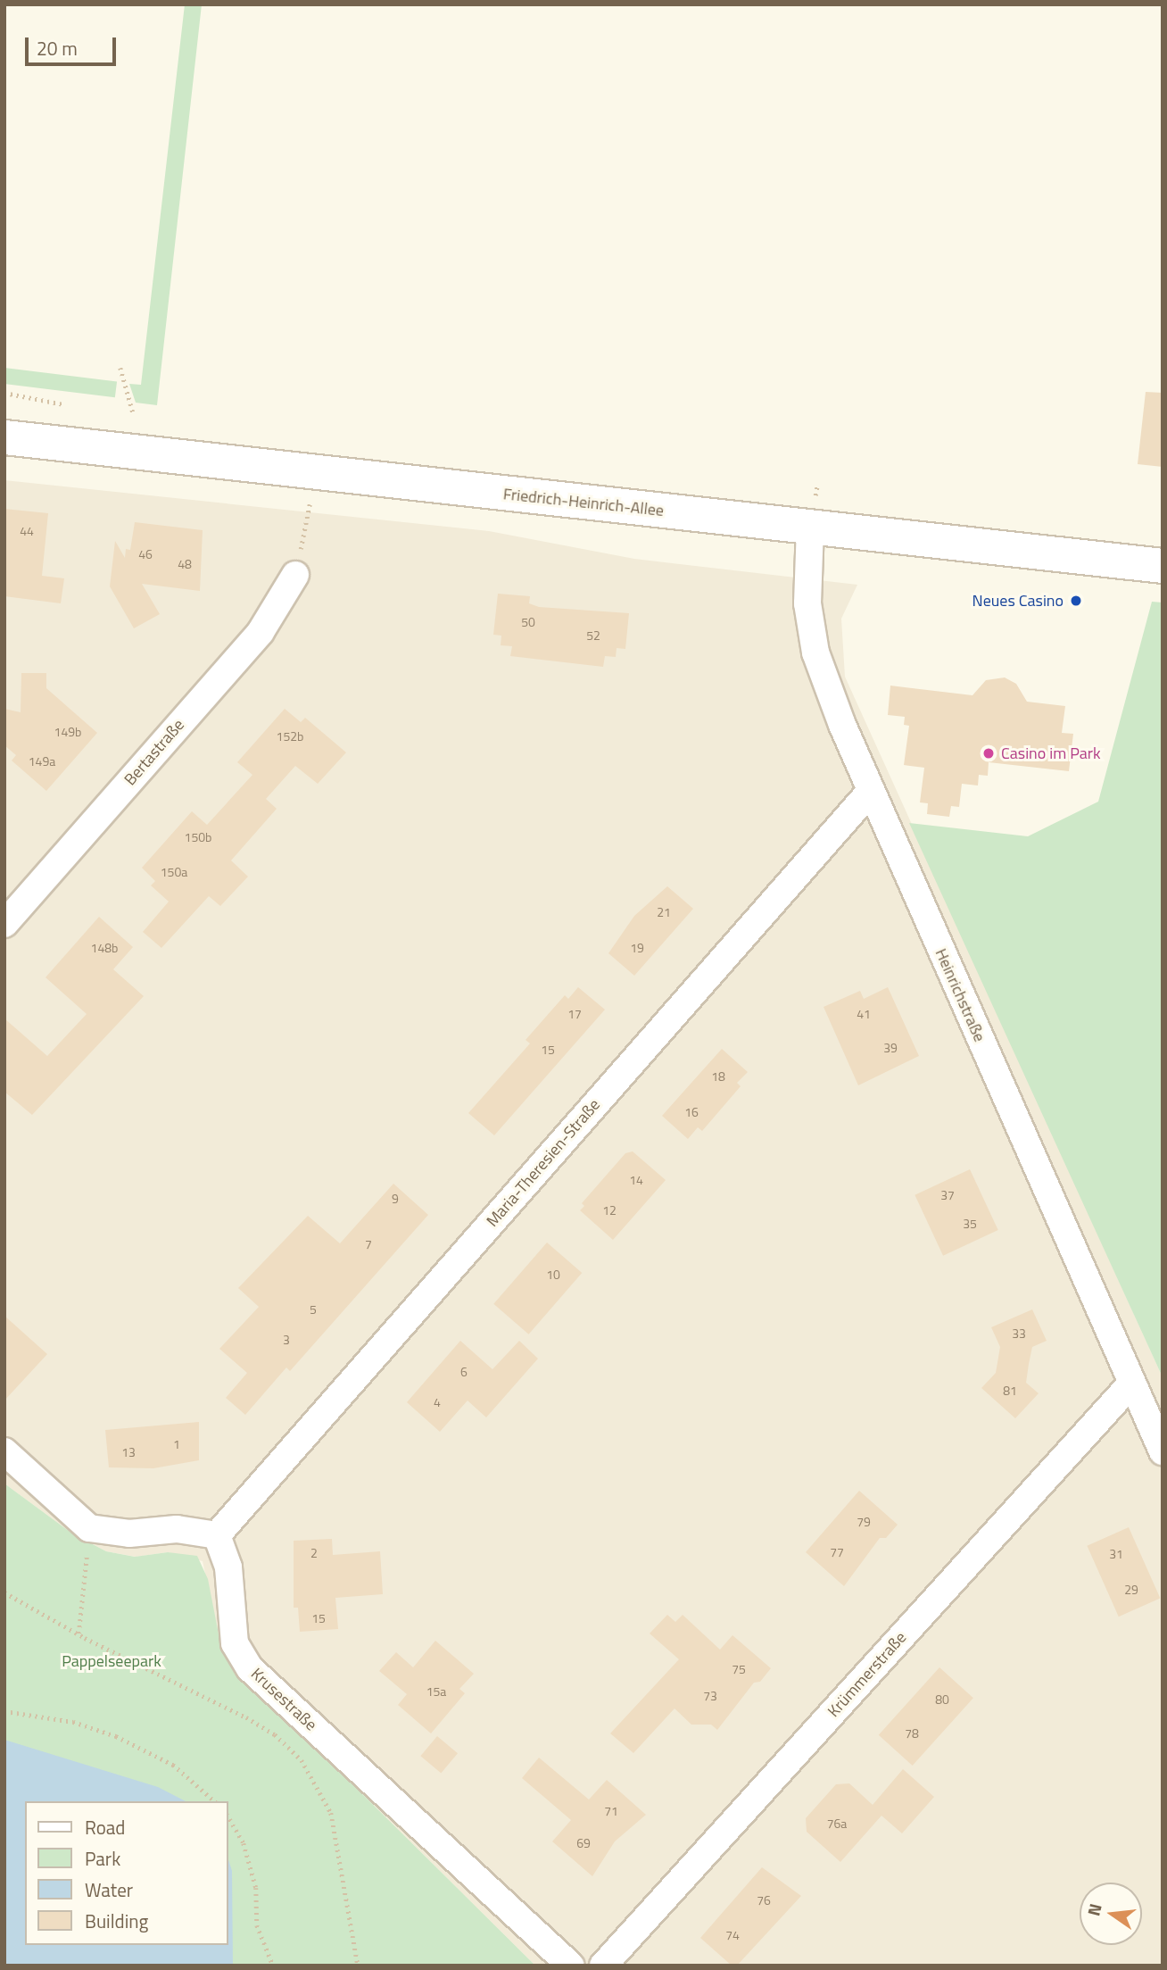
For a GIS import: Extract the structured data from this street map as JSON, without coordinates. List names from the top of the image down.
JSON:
{
  "streets": {
    "main road": ["Friedrich-Heinrich-Allee"],
    "street": [
      "Bertastraße",
      "Heinrichstraße",
      "Maria-Theresien-Straße",
      "Krümmerstraße",
      "Krusestraße"
    ]
  },
  "crossings": [
    ["Friedrich-Heinrich-Allee", "Heinrichstraße"],
    ["Heinrichstraße", "Maria-Theresien-Straße"],
    ["Heinrichstraße", "Krümmerstraße"],
    ["Maria-Theresien-Straße", "Krusestraße"]
  ],
  "parks": ["Pappelseepark"],
  "places": ["Neues Casino", "Casino im Park"],
  "house_numbers": [
    "44",
    "46",
    "48",
    "50",
    "52",
    "149b",
    "152b",
    "149a",
    "150b",
    "150a",
    "21",
    "148b",
    "19",
    "17",
    "41",
    "39",
    "15",
    "18",
    "16",
    "14",
    "37",
    "9",
    "12",
    "35",
    "7",
    "10",
    "5",
    "33",
    "3",
    "6",
    "81",
    "4",
    "1",
    "13",
    "79",
    "77",
    "2",
    "31",
    "29",
    "15",
    "75",
    "15a",
    "73",
    "80",
    "78",
    "71",
    "76a",
    "69",
    "76",
    "74"
  ],
  "legend": [
    "Road",
    "Park",
    "Water",
    "Building"
  ],
  "scale_bar": "20 m",
  "north": "left"
}
